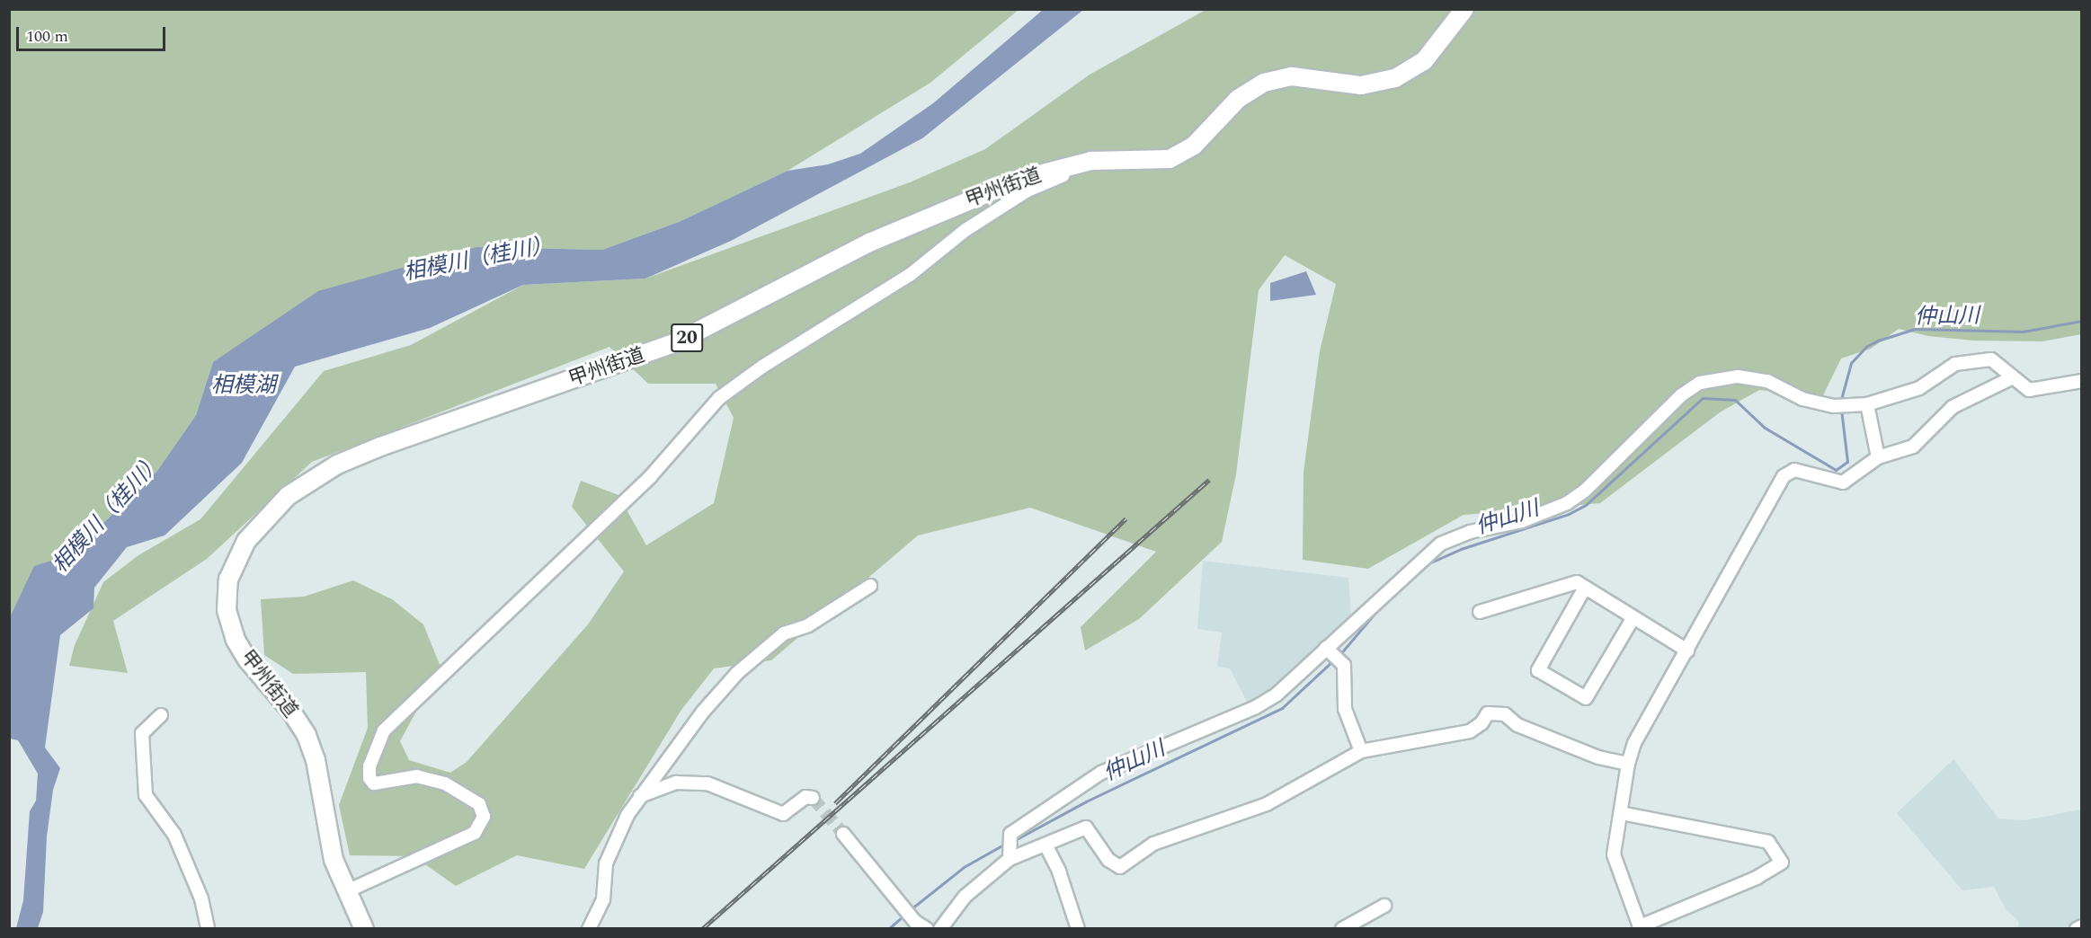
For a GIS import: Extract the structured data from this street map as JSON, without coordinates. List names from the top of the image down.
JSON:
{
  "streets": {
    "highway": ["甲州街道", "20"]
  },
  "water": ["相模川（桂川）", "仲山川", "相模湖"],
  "scale_bar": "100 m"
}
